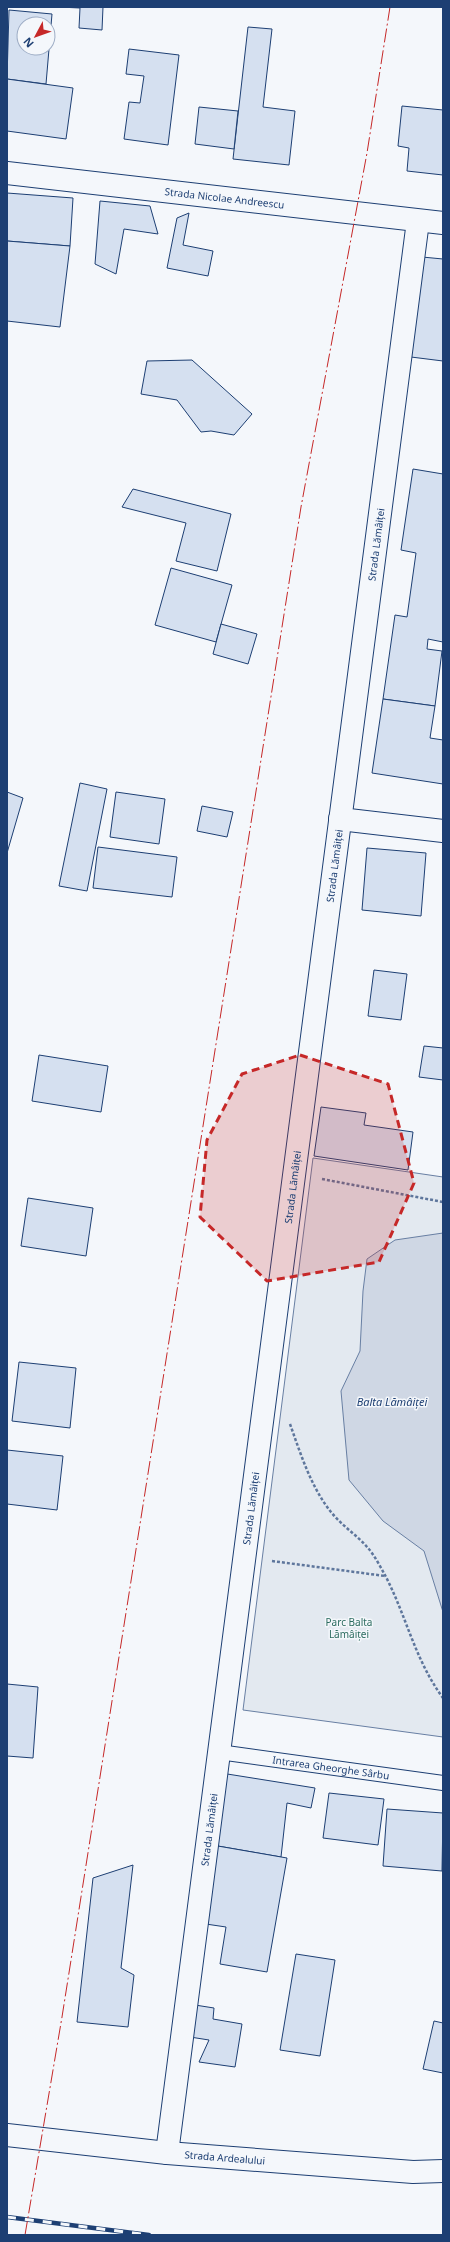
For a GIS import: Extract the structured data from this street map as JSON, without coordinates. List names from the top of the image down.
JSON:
{
  "streets": {
    "street": ["Strada Nicolae Andreescu", "Strada Lămâiței", "Strada Ardealului"],
    "lane": ["Intrarea Gheorghe Sârbu"]
  },
  "crossings": [
    ["Strada Nicolae Andreescu", "Strada Lămâiței"],
    ["Strada Lămâiței", "Intrarea Gheorghe Sârbu"],
    ["Strada Lămâiței", "Strada Ardealului"]
  ],
  "water": ["Balta Lămâiței"],
  "parks": ["Parc Balta Lămâiței"],
  "north": "bottom left"
}
